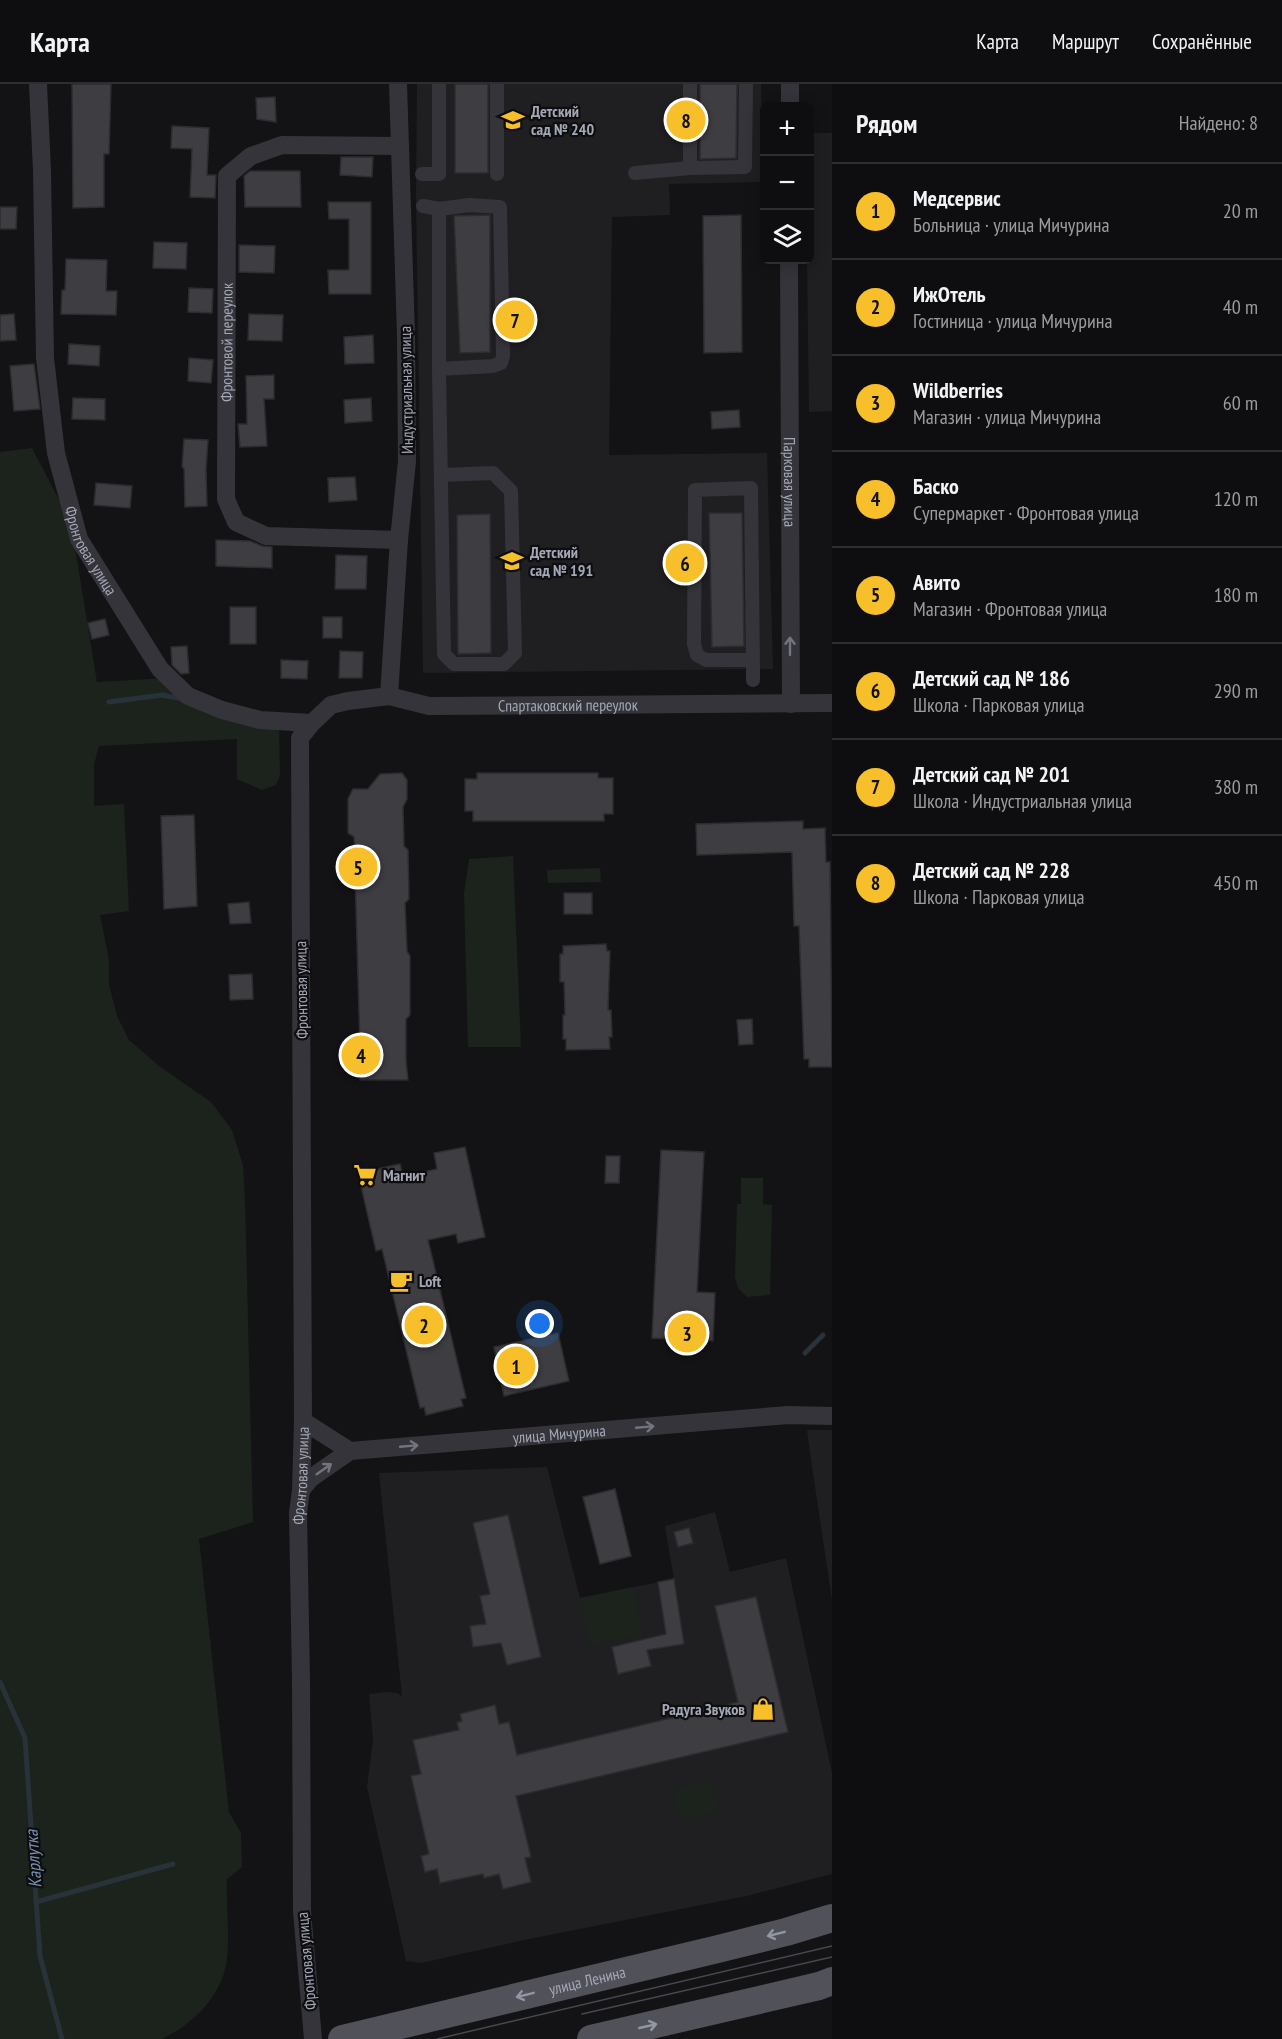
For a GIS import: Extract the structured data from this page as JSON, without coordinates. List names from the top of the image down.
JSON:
{
  "streets": {
    "main road": ["улица Ленина"],
    "street": [
      "Фронтовой переулок",
      "Индустриальная улица",
      "Парковая улица",
      "Фронтовая улица",
      "Спартаковский переулок",
      "улица Мичурина"
    ]
  },
  "crossings": [
    ["Фронтовой переулок", "Индустриальная улица"],
    ["Индустриальная улица", "Спартаковский переулок"],
    ["Парковая улица", "Спартаковский переулок"],
    ["Фронтовая улица", "Спартаковский переулок"],
    ["Фронтовая улица", "улица Мичурина"]
  ],
  "one_way": ["Парковая улица", "улица Мичурина"],
  "water": ["Карлутка"],
  "places": {
    "school or university": ["Детский сад № 240", "Детский сад № 191"],
    "supermarket": ["Магнит"],
    "cafe": ["Loft"],
    "shop": ["Радуга Звуков"]
  },
  "page": {
    "header": "Карта",
    "nav": ["Карта", "Маршрут", "Сохранённые"],
    "heading": ["Рядом", "Найдено: 8"],
    "pins": [
      "8",
      "7",
      "6",
      "5",
      "4",
      "2",
      "3",
      "1"
    ],
    "map_buttons": ["+", "−"],
    "list": [
      {
        "mark": "1",
        "name": "Медсервис",
        "note": "Больница · улица Мичурина",
        "value": "20 m"
      },
      {
        "mark": "2",
        "name": "ИжОтель",
        "note": "Гостиница · улица Мичурина",
        "value": "40 m"
      },
      {
        "mark": "3",
        "name": "Wildberries",
        "note": "Магазин · улица Мичурина",
        "value": "60 m"
      },
      {
        "mark": "4",
        "name": "Баско",
        "note": "Супермаркет · Фронтовая улица",
        "value": "120 m"
      },
      {
        "mark": "5",
        "name": "Авито",
        "note": "Магазин · Фронтовая улица",
        "value": "180 m"
      },
      {
        "mark": "6",
        "name": "Детский сад № 186",
        "note": "Школа · Парковая улица",
        "value": "290 m"
      },
      {
        "mark": "7",
        "name": "Детский сад № 201",
        "note": "Школа · Индустриальная улица",
        "value": "380 m"
      },
      {
        "mark": "8",
        "name": "Детский сад № 228",
        "note": "Школа · Парковая улица",
        "value": "450 m"
      }
    ]
  }
}
